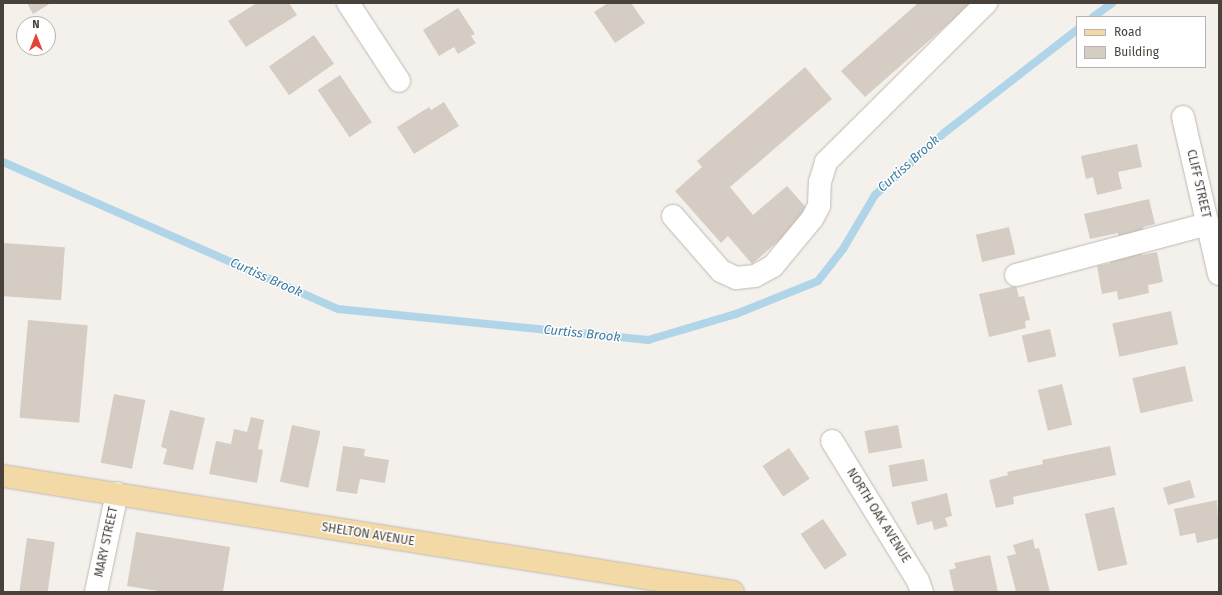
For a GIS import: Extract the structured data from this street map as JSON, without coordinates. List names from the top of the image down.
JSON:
{
  "streets": {
    "main road": ["SHELTON AVENUE"],
    "street": ["CLIFF STREET", "NORTH OAK AVENUE", "MARY STREET"]
  },
  "crossings": [
    ["SHELTON AVENUE", "MARY STREET"]
  ],
  "water": ["Curtiss Brook"],
  "legend": ["Road", "Building"],
  "north": "top"
}
